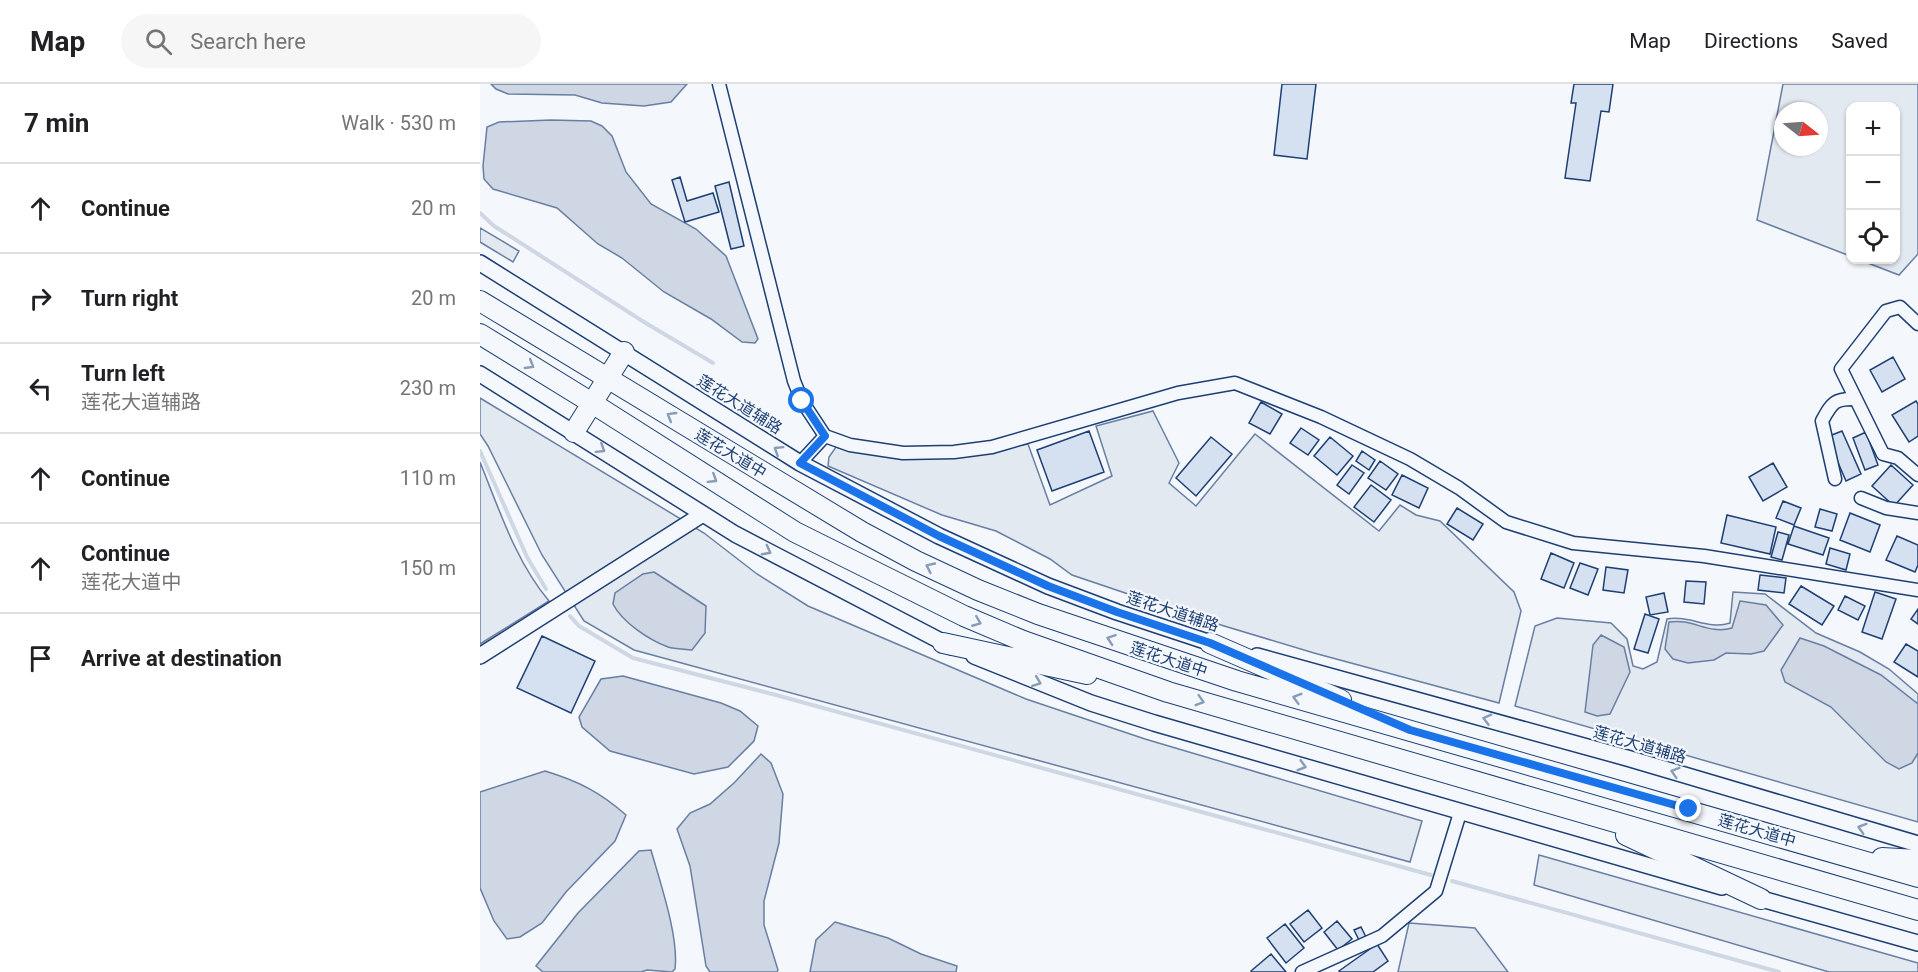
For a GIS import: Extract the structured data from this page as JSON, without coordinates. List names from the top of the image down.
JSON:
{
  "streets": {
    "main road": ["莲花大道中"],
    "street": ["莲花大道辅路"]
  },
  "north": "right",
  "page": {
    "header": "Map",
    "search": "Search here",
    "nav": ["Map", "Directions", "Saved"],
    "heading": ["7 min", "Walk · 530 m"],
    "map_buttons": ["+", "−"],
    "list": [
      ["Continue", "20 m"],
      ["Turn right", "20 m"],
      ["Turn left", "莲花大道辅路", "230 m"],
      ["Continue", "110 m"],
      ["Continue", "莲花大道中", "150 m"],
      "Arrive at destination"
    ]
  }
}
